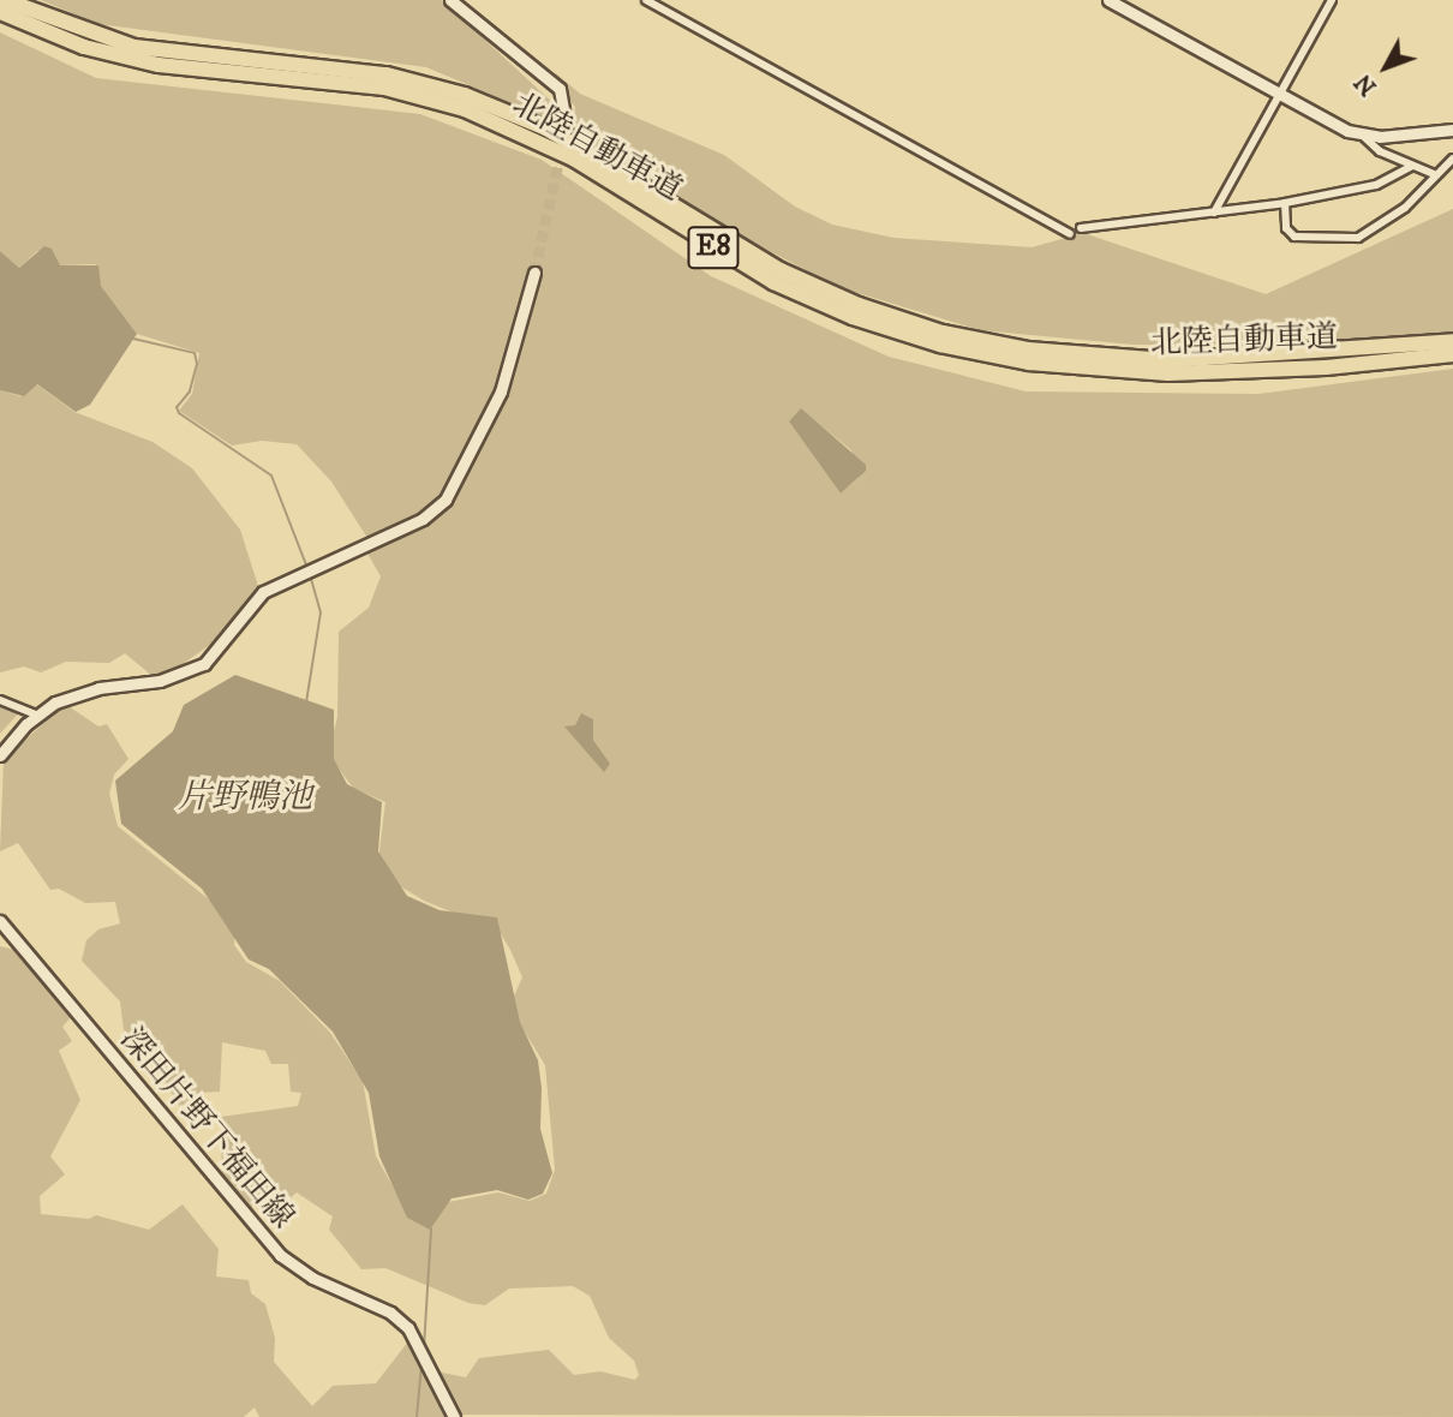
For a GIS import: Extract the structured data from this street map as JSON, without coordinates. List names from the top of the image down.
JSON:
{
  "streets": {
    "highway": ["北陸自動車道", "E8"],
    "main road": ["深田片野下福田線"]
  },
  "water": ["片野鴨池"],
  "north": "bottom left"
}
